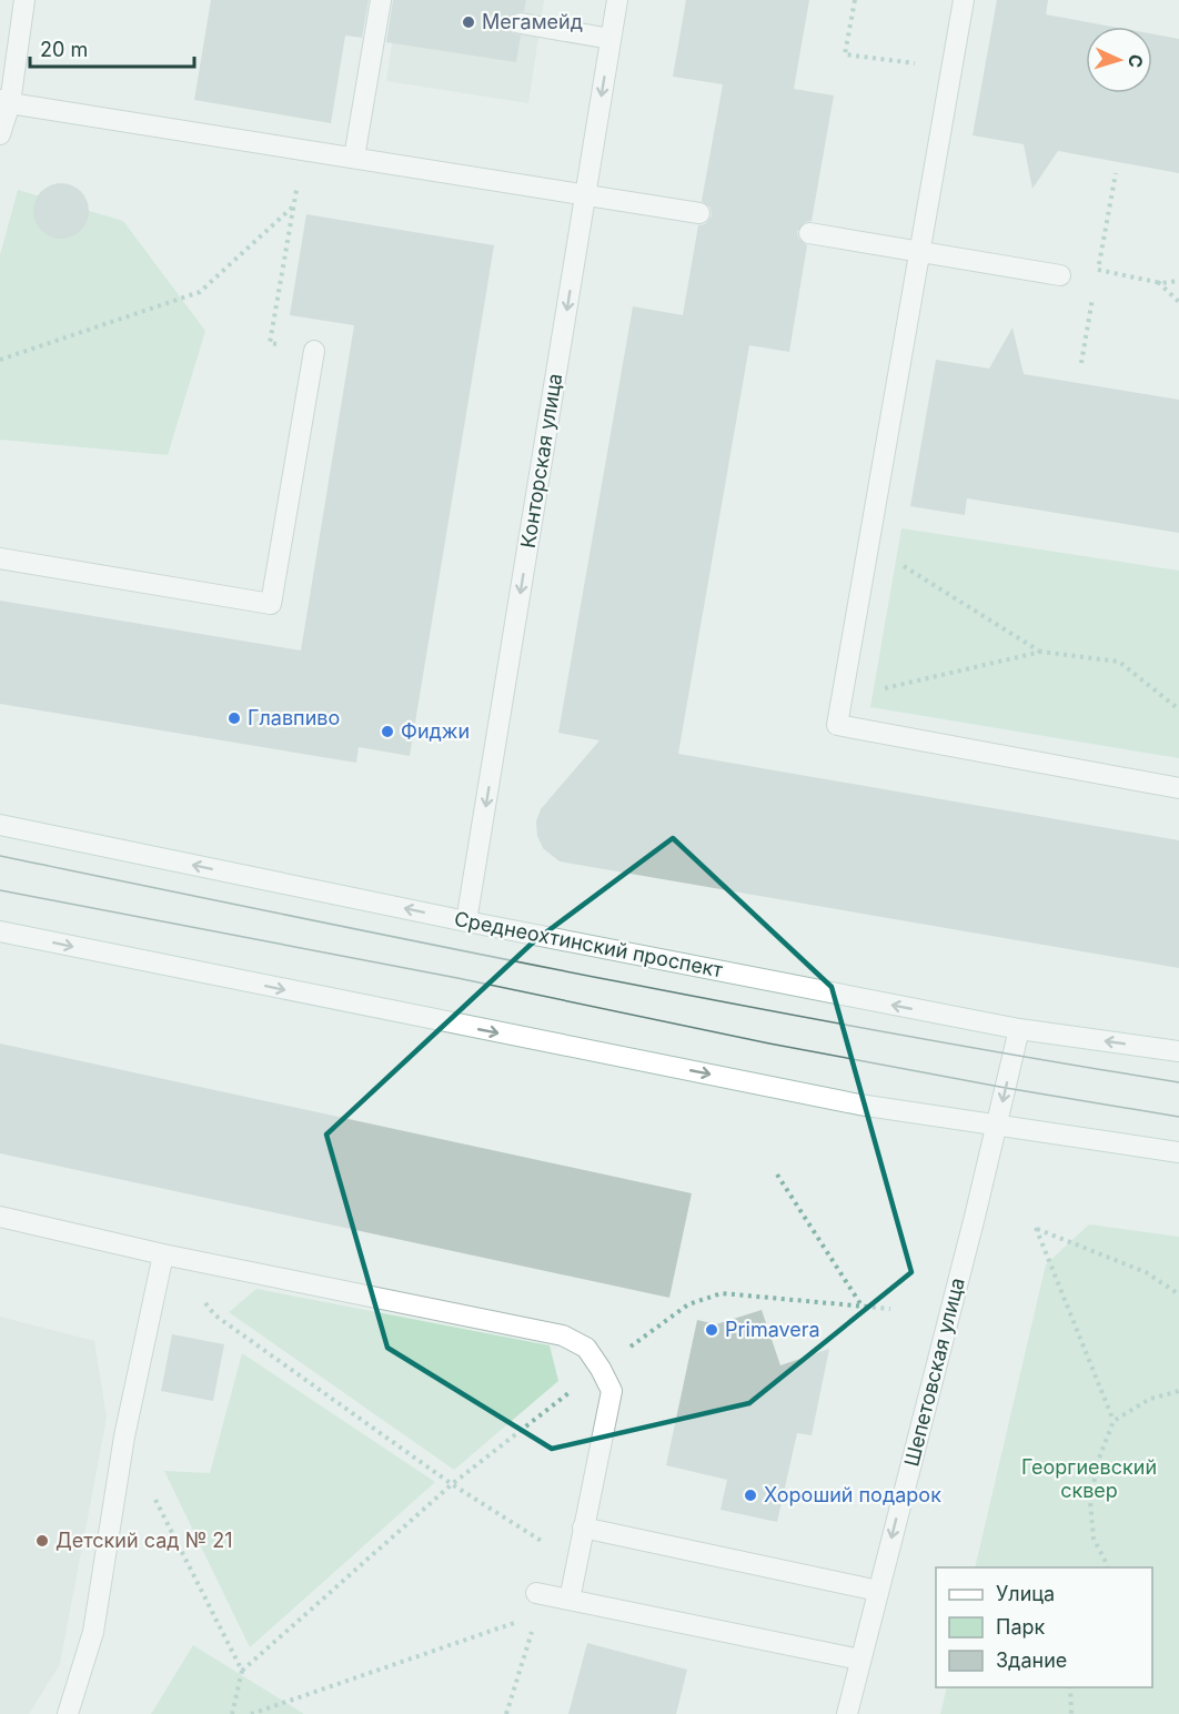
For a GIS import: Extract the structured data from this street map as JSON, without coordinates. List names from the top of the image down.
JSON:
{
  "streets": {
    "main road": ["Конторская улица", "Среднеохтинский проспект", "Шепетовская улица"]
  },
  "crossings": [
    ["Конторская улица", "Среднеохтинский проспект"],
    ["Среднеохтинский проспект", "Шепетовская улица"]
  ],
  "one_way": ["Конторская улица", "Шепетовская улица"],
  "parks": ["Георгиевский сквер"],
  "places": [
    "Мегамейд",
    "Главпиво",
    "Фиджи",
    "Primavera",
    "Хороший подарок",
    "Детский сад № 21"
  ],
  "legend": ["Улица", "Парк", "Здание"],
  "scale_bar": "20 m",
  "north": "right"
}
